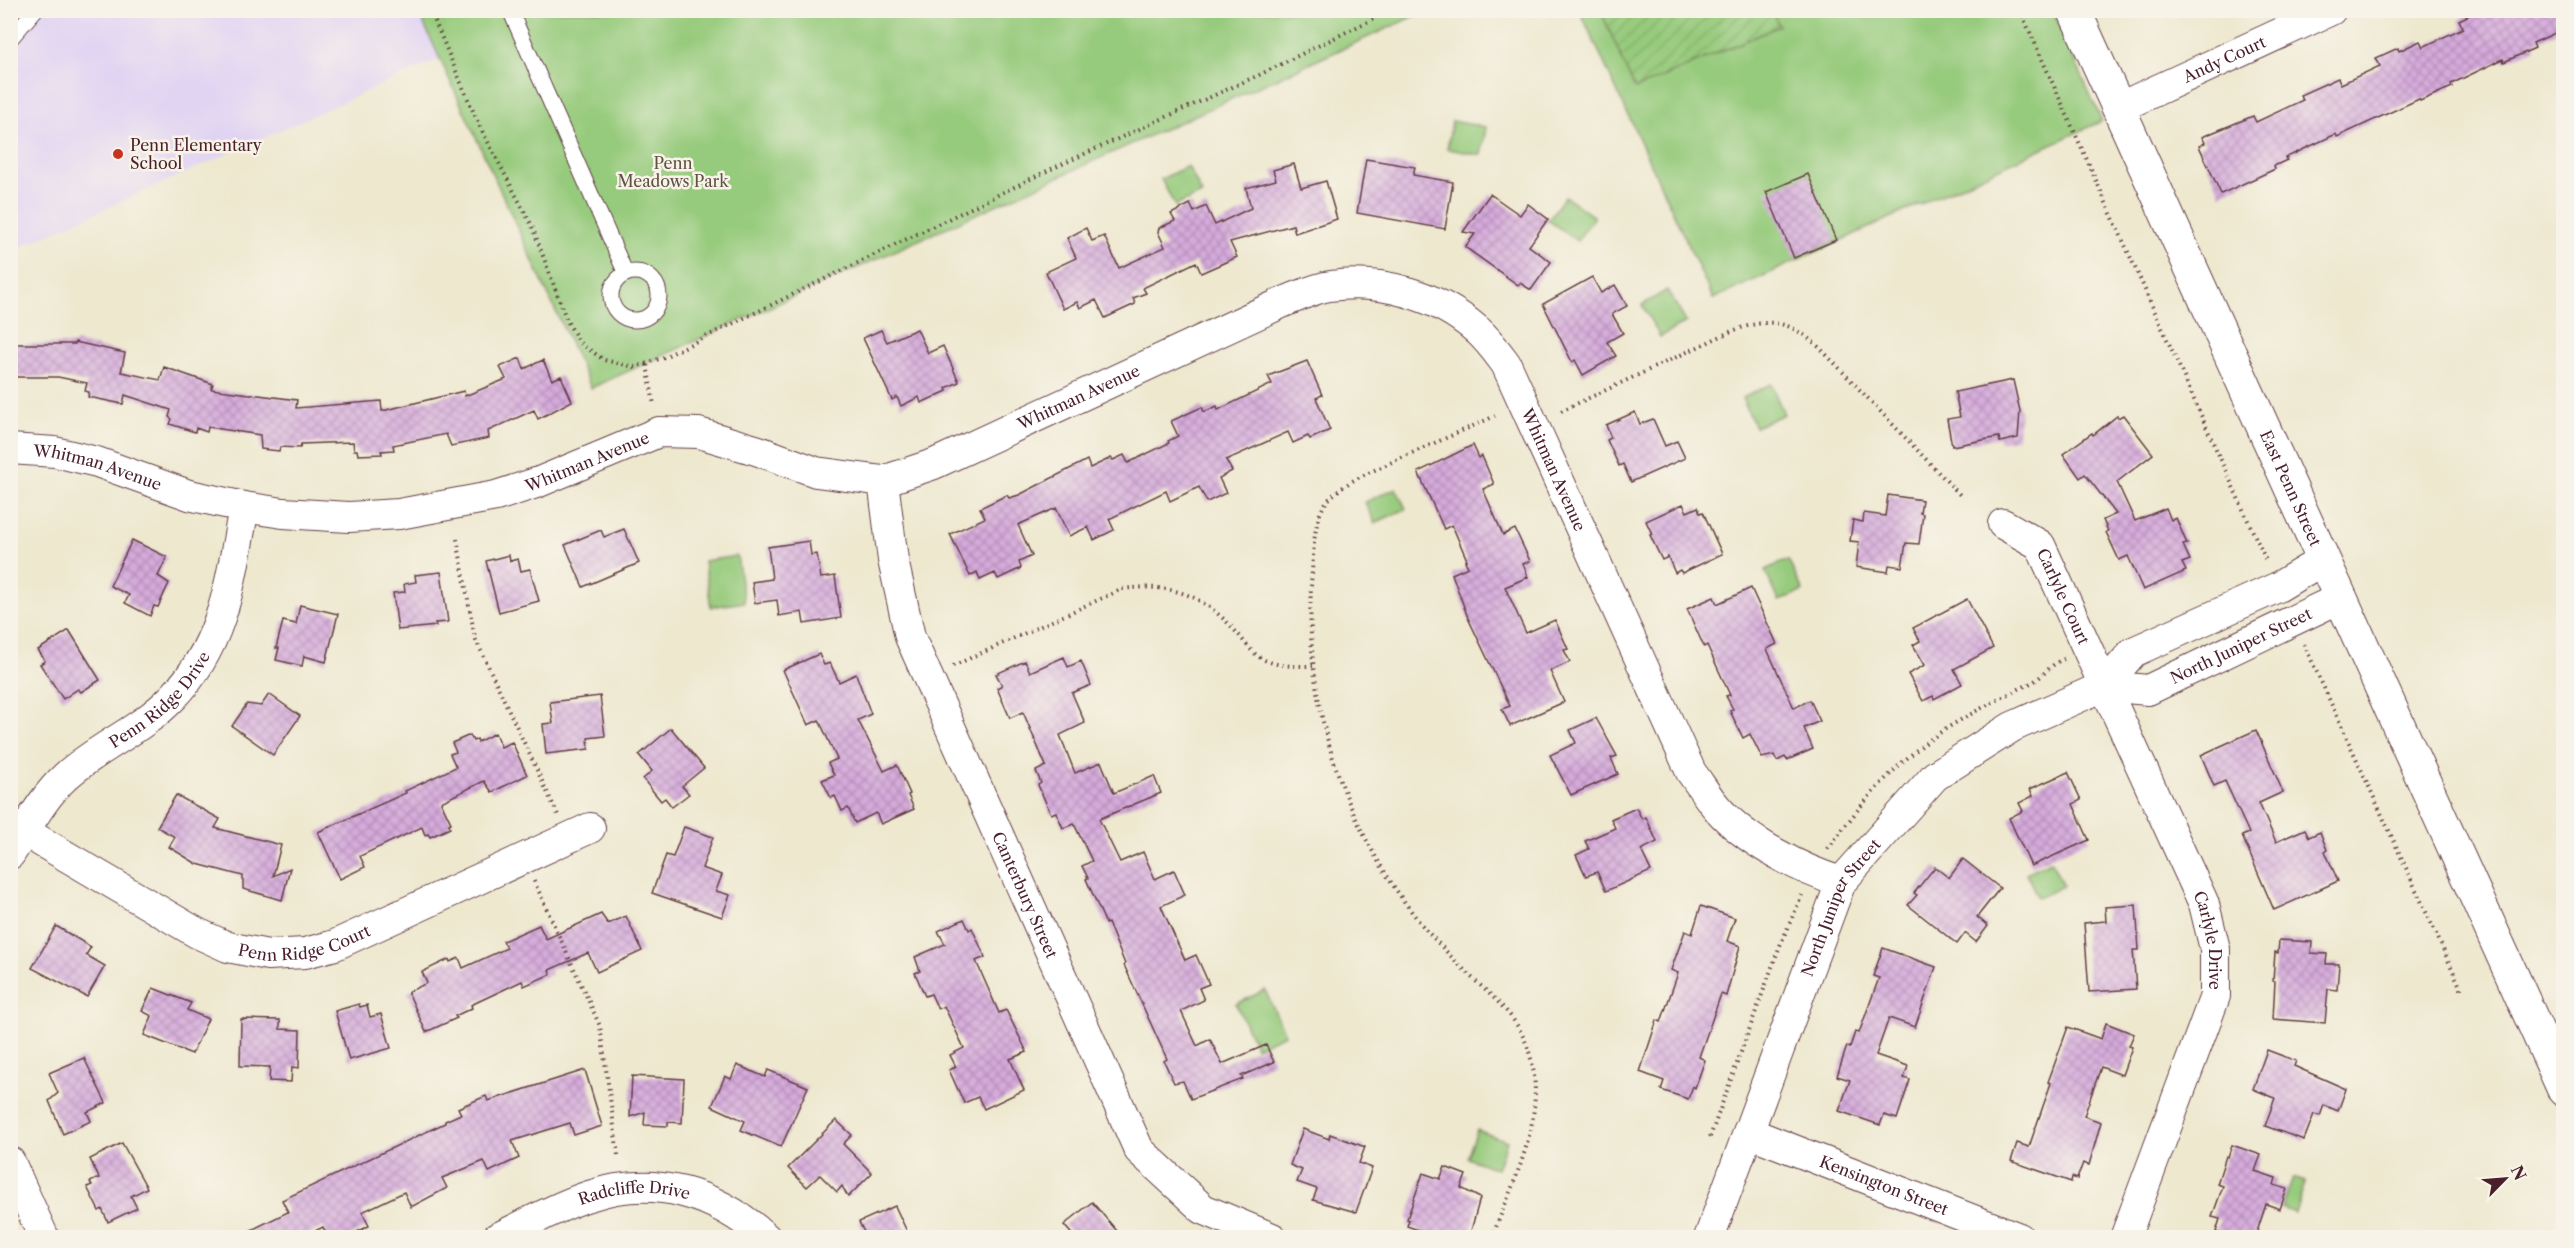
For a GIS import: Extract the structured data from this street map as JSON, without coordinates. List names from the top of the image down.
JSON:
{
  "streets": {
    "street": [
      "Andy Court",
      "Whitman Avenue",
      "East Penn Street",
      "Carlyle Court",
      "North Juniper Street",
      "Penn Ridge Drive",
      "Canterbury Street",
      "Penn Ridge Court",
      "Carlyle Drive",
      "Kensington Street",
      "Radcliffe Drive"
    ]
  },
  "crossings": [
    ["Andy Court", "East Penn Street"],
    ["Whitman Avenue", "North Juniper Street"],
    ["Whitman Avenue", "Penn Ridge Drive"],
    ["Whitman Avenue", "Canterbury Street"],
    ["East Penn Street", "North Juniper Street"],
    ["Carlyle Court", "North Juniper Street"],
    ["Carlyle Court", "Carlyle Drive"],
    ["North Juniper Street", "Carlyle Drive"],
    ["North Juniper Street", "Kensington Street"],
    ["Penn Ridge Drive", "Penn Ridge Court"]
  ],
  "parks": ["Penn Meadows Park"],
  "places": ["Penn Elementary School"],
  "north": "top right"
}
